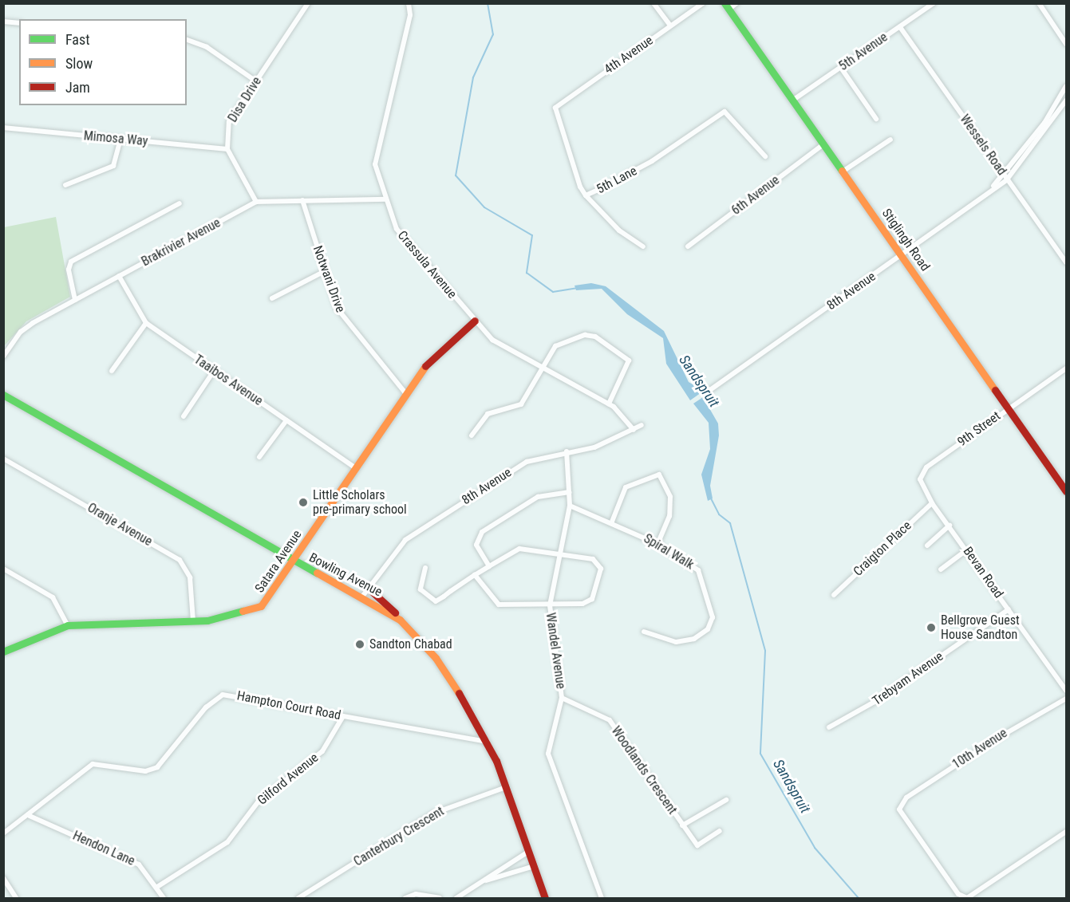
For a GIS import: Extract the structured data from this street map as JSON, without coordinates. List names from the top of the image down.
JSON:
{
  "streets": {
    "street": [
      "5th Avenue",
      "4th Avenue",
      "Disa Drive",
      "Mimosa Way",
      "Wessels Road",
      "5th Lane",
      "6th Avenue",
      "Stiglingh Road",
      "Brakrivier Avenue",
      "Crassula Avenue",
      "Notwani Drive",
      "8th Avenue",
      "Taaibos Avenue",
      "9th Street",
      "Oranje Avenue",
      "Craigton Place",
      "Spiral Walk",
      "Satara Avenue",
      "Bevan Road",
      "Bowling Avenue",
      "Wandel Avenue",
      "Trebyam Avenue",
      "Hampton Court Road",
      "10th Avenue",
      "Woodlands Crescent",
      "Gilford Avenue",
      "Canterbury Crescent",
      "Hendon Lane"
    ]
  },
  "crossings": [
    ["5th Avenue", "Wessels Road"],
    ["5th Avenue", "Stiglingh Road"],
    ["4th Avenue", "5th Lane"],
    ["Disa Drive", "Mimosa Way"],
    ["Wessels Road", "8th Avenue"],
    ["6th Avenue", "Stiglingh Road"],
    ["Stiglingh Road", "8th Avenue"],
    ["Stiglingh Road", "9th Street"],
    ["Brakrivier Avenue", "Crassula Avenue"],
    ["Brakrivier Avenue", "Notwani Drive"],
    ["Brakrivier Avenue", "Taaibos Avenue"],
    ["Crassula Avenue", "8th Avenue"],
    ["Crassula Avenue", "Satara Avenue"],
    ["Notwani Drive", "Satara Avenue"],
    ["8th Avenue", "Bowling Avenue"],
    ["8th Avenue", "Wandel Avenue"],
    ["Taaibos Avenue", "Satara Avenue"],
    ["9th Street", "Craigton Place"],
    ["9th Street", "Bevan Road"],
    ["Oranje Avenue", "Satara Avenue"],
    ["Craigton Place", "Bevan Road"],
    ["Spiral Walk", "Wandel Avenue"],
    ["Satara Avenue", "Bowling Avenue"],
    ["Bevan Road", "Trebyam Avenue"],
    ["Bowling Avenue", "Hampton Court Road"],
    ["Bowling Avenue", "Canterbury Crescent"],
    ["Wandel Avenue", "Woodlands Crescent"],
    ["Hampton Court Road", "Gilford Avenue"],
    ["Hampton Court Road", "Hendon Lane"],
    ["Gilford Avenue", "Hendon Lane"]
  ],
  "water": ["Sandspruit"],
  "places": ["Little Scholars pre-primary school", "Bellgrove Guest House Sandton", "Sandton Chabad"],
  "legend": ["Fast", "Slow", "Jam"]
}
